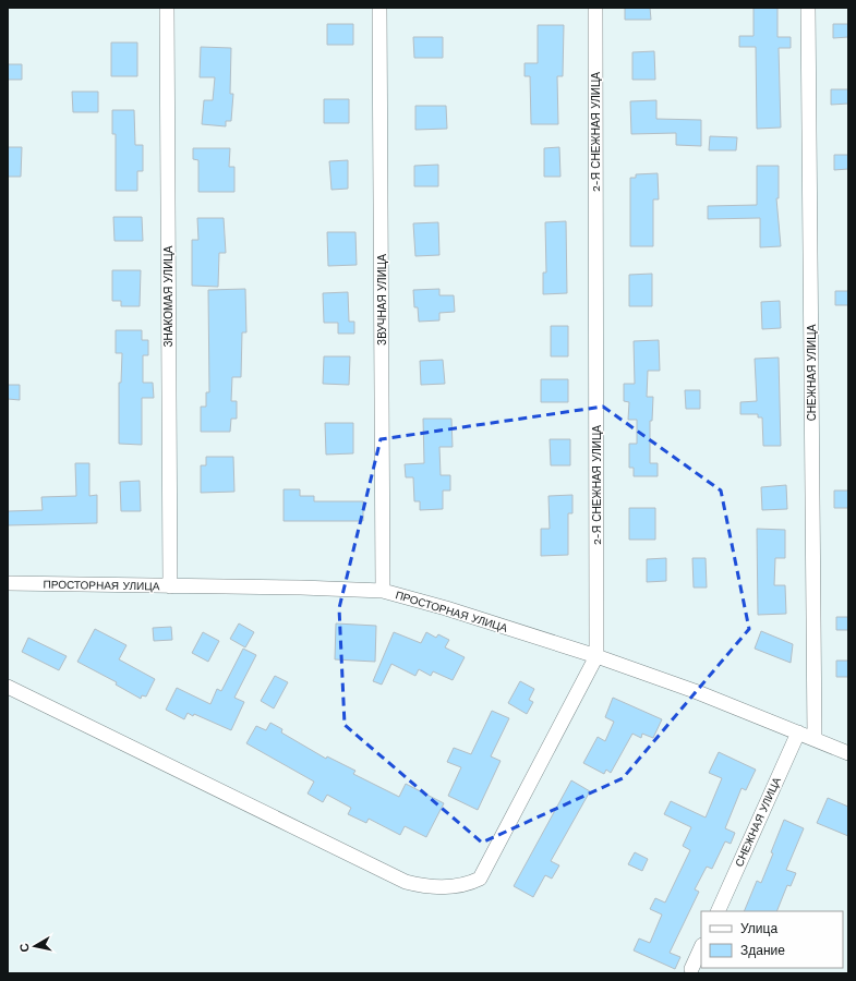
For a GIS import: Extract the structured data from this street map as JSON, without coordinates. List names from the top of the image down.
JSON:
{
  "streets": {
    "street": [
      "2-Я СНЕЖНАЯ УЛИЦА",
      "ЗНАКОМАЯ УЛИЦА",
      "ЗВУЧНАЯ УЛИЦА",
      "СНЕЖНАЯ УЛИЦА",
      "ПРОСТОРНАЯ УЛИЦА"
    ]
  },
  "crossings": [
    ["2-Я СНЕЖНАЯ УЛИЦА", "ПРОСТОРНАЯ УЛИЦА"],
    ["ЗНАКОМАЯ УЛИЦА", "ПРОСТОРНАЯ УЛИЦА"],
    ["ЗВУЧНАЯ УЛИЦА", "ПРОСТОРНАЯ УЛИЦА"],
    ["СНЕЖНАЯ УЛИЦА", "ПРОСТОРНАЯ УЛИЦА"]
  ],
  "legend": ["Улица", "Здание"],
  "north": "left"
}
